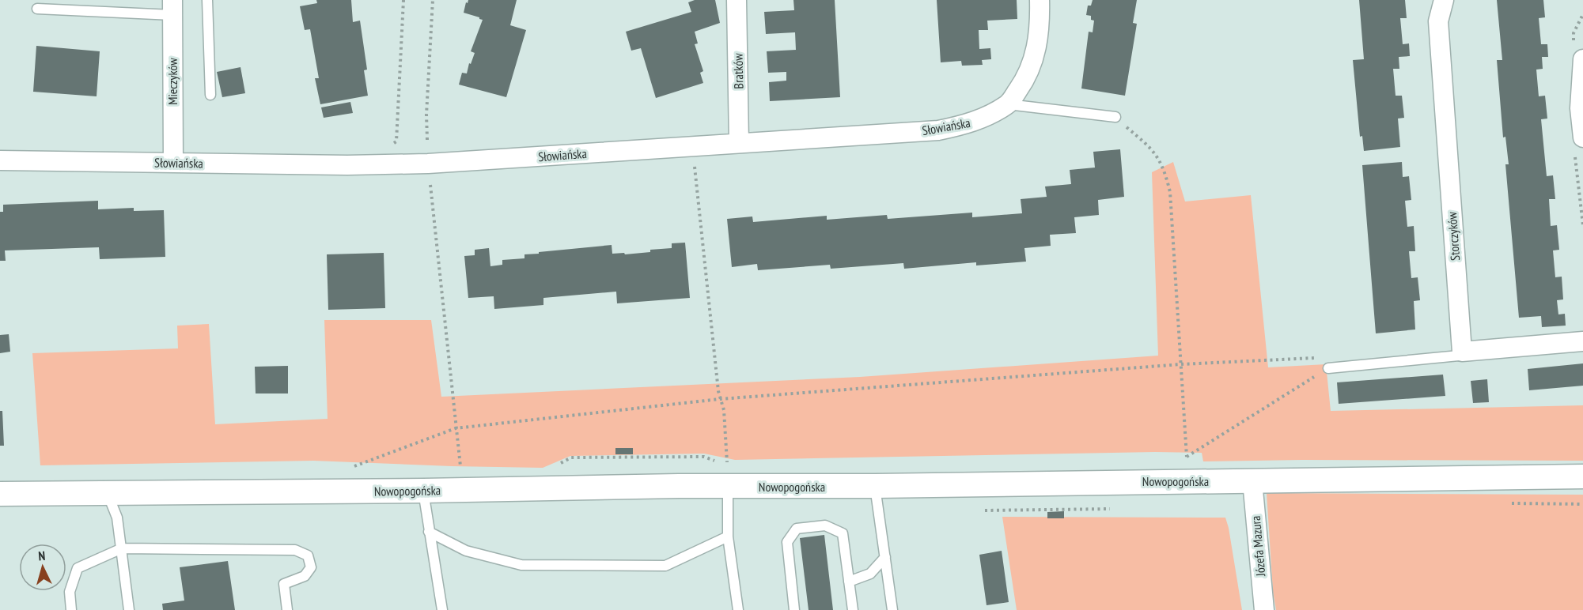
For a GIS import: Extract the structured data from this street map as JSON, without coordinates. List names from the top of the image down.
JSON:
{
  "streets": {
    "street": [
      "Bratków",
      "Mieczyków",
      "Słowiańska",
      "Storczyków",
      "Nowopogońska",
      "Józefa Mazura"
    ]
  },
  "crossings": [
    ["Bratków", "Słowiańska"],
    ["Mieczyków", "Słowiańska"],
    ["Nowopogońska", "Józefa Mazura"]
  ],
  "north": "top"
}
